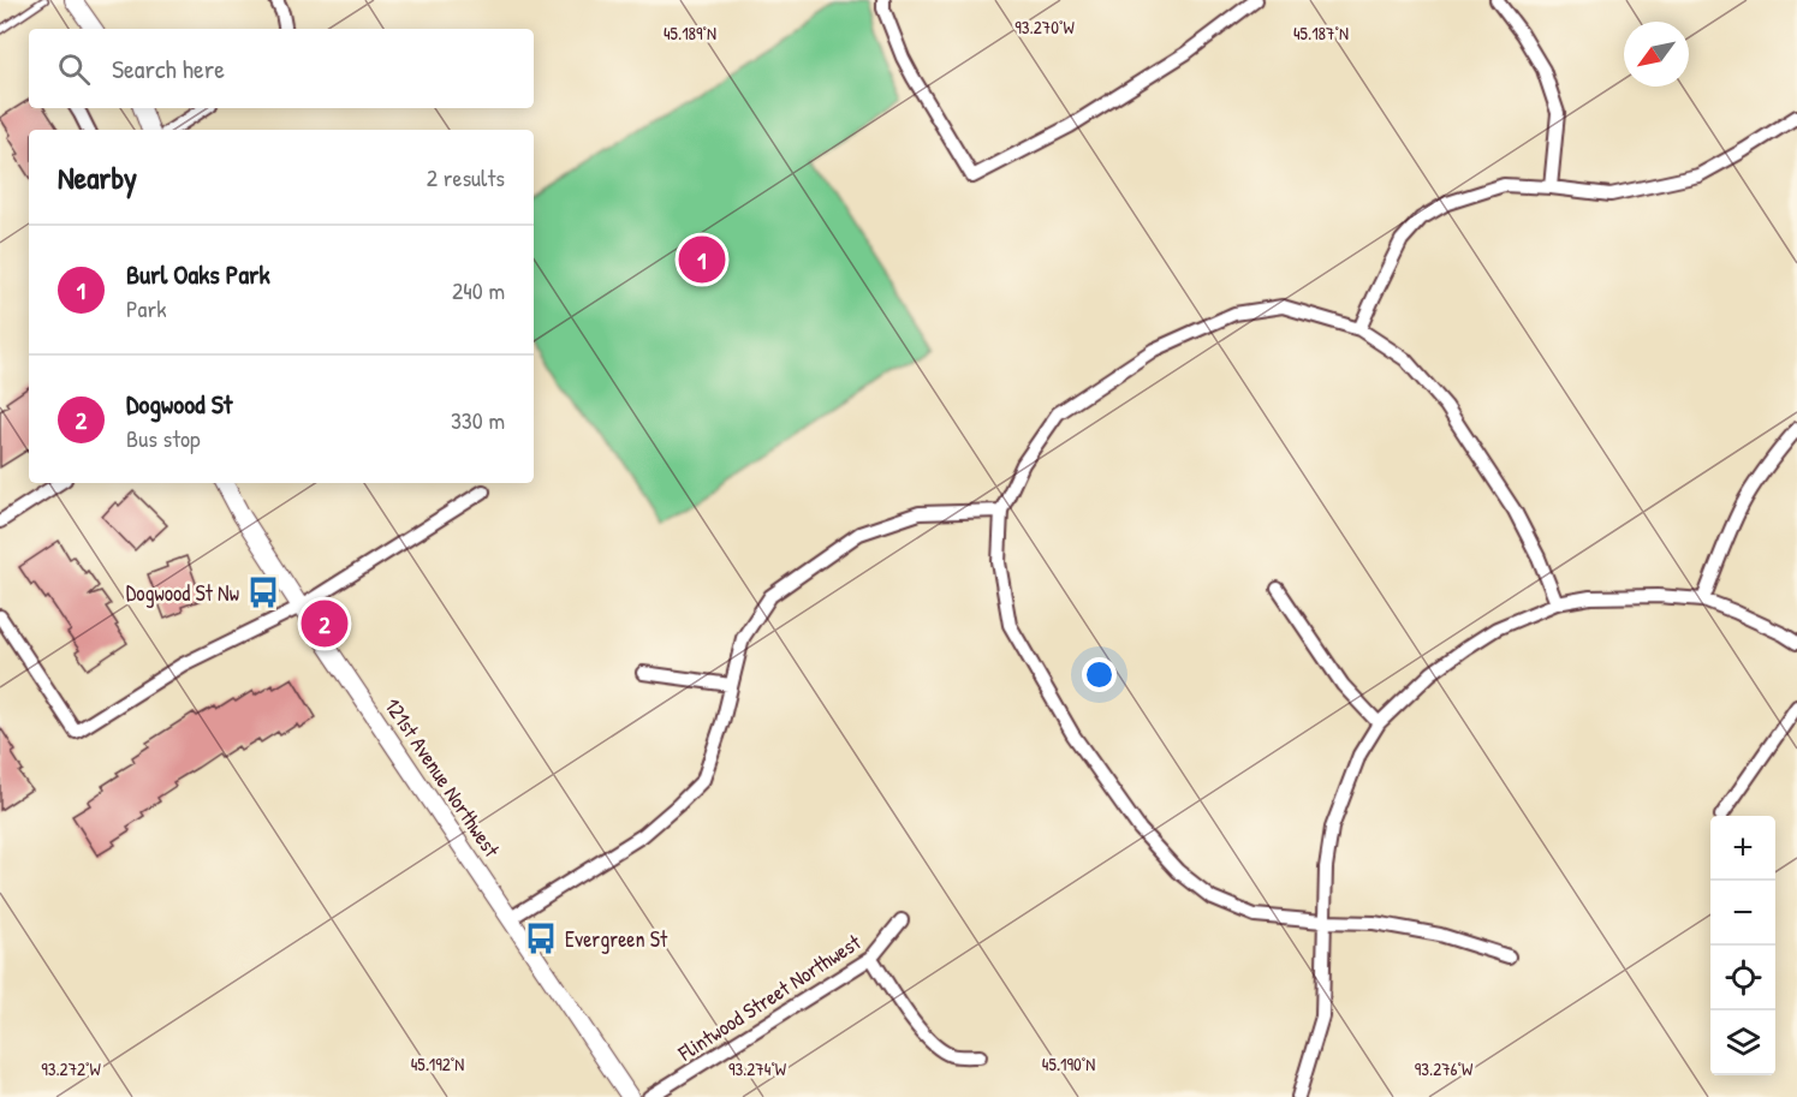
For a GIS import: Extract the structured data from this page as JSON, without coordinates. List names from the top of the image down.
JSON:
{
  "streets": {
    "street": ["121st Avenue Northwest", "Flintwood Street Northwest"]
  },
  "places": {
    "bus stop": ["Dogwood St Nw", "Evergreen St"]
  },
  "north": "bottom left",
  "page": {
    "search": "Search here",
    "heading": ["Nearby", "2 results"],
    "list": [
      {
        "mark": "1",
        "name": "Burl Oaks Park",
        "note": "Park",
        "value": "240 m"
      },
      {
        "mark": "2",
        "name": "Dogwood St",
        "note": "Bus stop",
        "value": "330 m"
      }
    ],
    "pins": ["1", "2"],
    "map_buttons": ["+", "−"]
  },
  "coordinates": [
    "93.270°W",
    "45.189°N",
    "45.187°N",
    "45.192°N",
    "45.190°N",
    "93.272°W",
    "93.274°W",
    "93.276°W"
  ]
}
